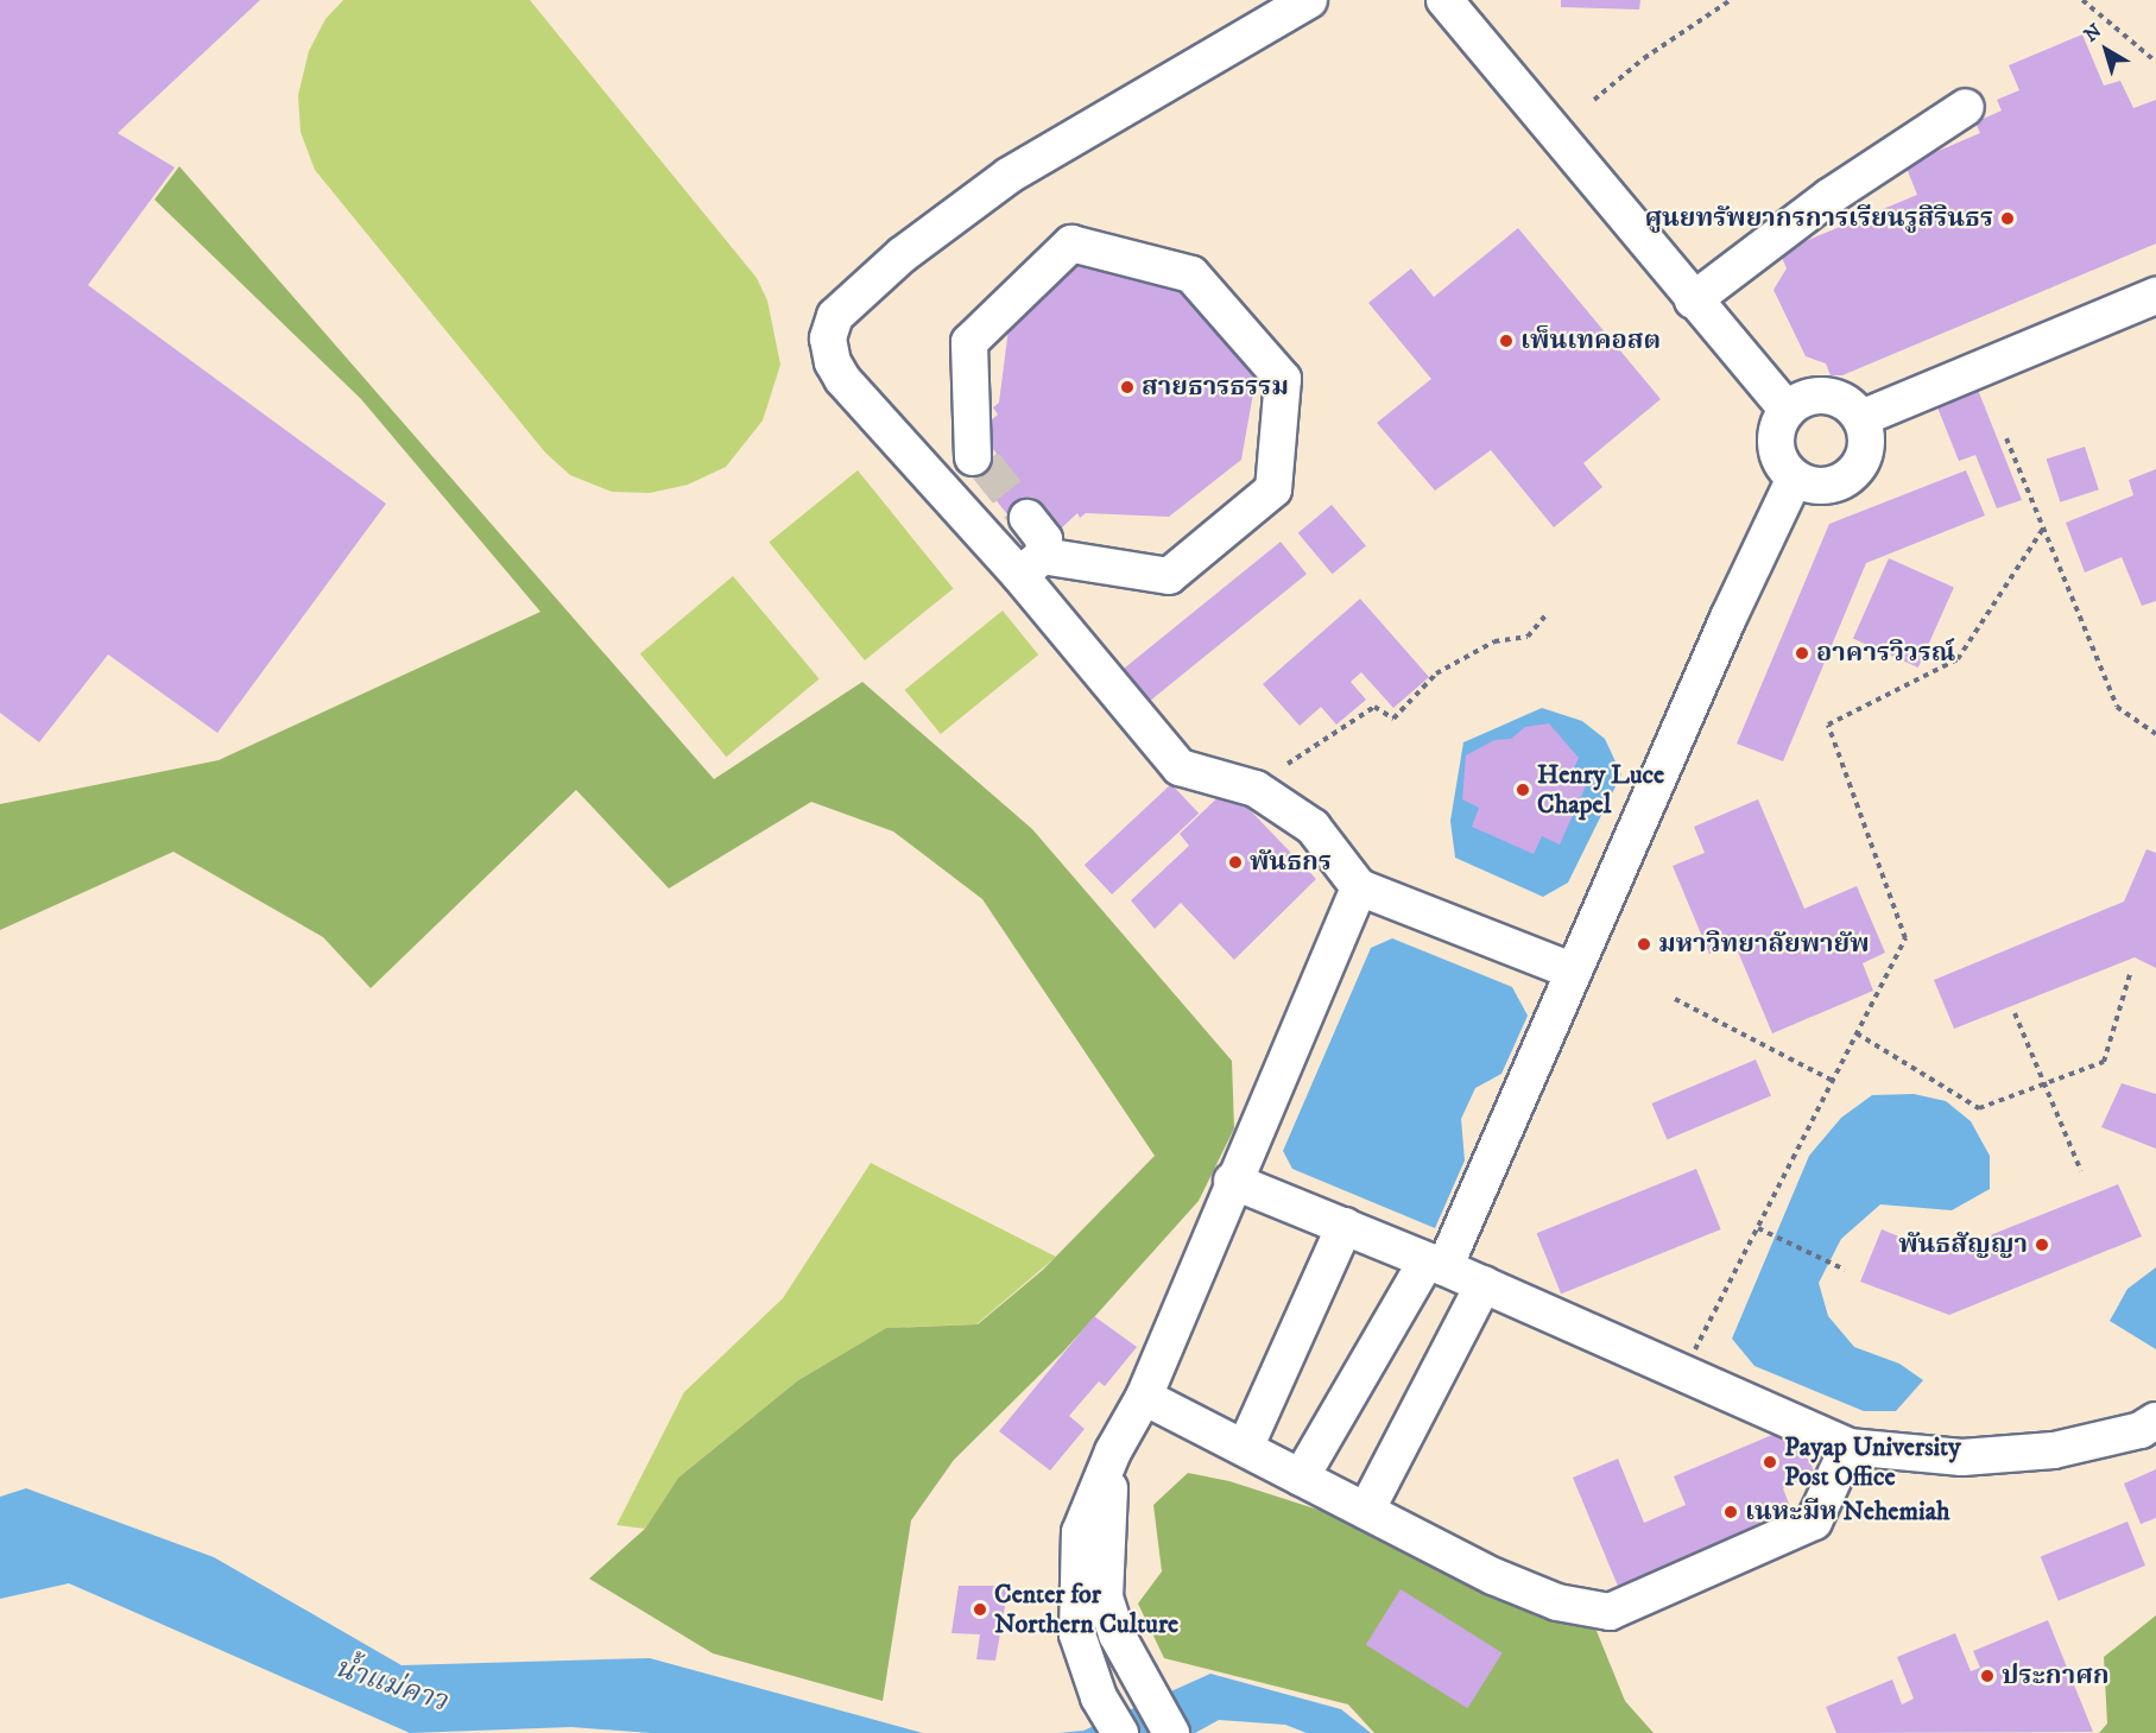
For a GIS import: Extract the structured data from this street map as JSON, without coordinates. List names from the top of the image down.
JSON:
{
  "water": ["น้ำแม่คาว"],
  "places": [
    "ศูนยทรัพยากรการเรียนรูสิรินธร",
    "เพ็นเทคอสต",
    "สายธารธรรม",
    "อาคารวิวรณ์",
    "Henry Luce Chapel",
    "พันธกร",
    "มหาวิทยาลัยพายัพ",
    "พันธสัญญา",
    "Payap University Post Office",
    "เนหะมีห Nehemiah",
    "Center for Northern Culture",
    "ประกาศก"
  ],
  "north": "top left"
}
